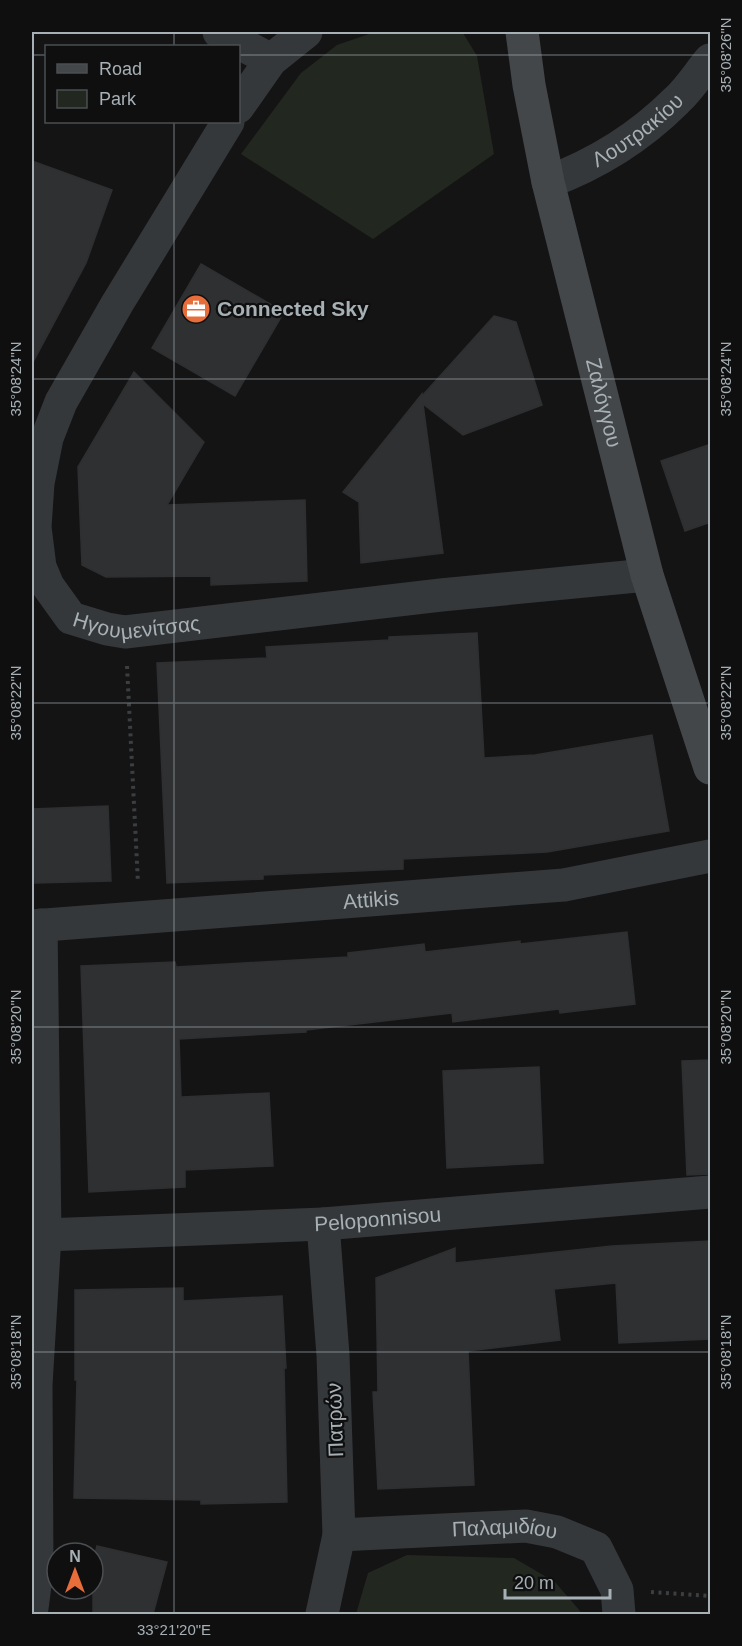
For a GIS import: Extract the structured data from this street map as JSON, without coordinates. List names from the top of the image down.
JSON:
{
  "streets": {
    "street": [
      "Λουτρακίου",
      "Ζαλόγγου",
      "Ηγουμενίτσας",
      "Attikis",
      "Peloponnisou",
      "Πατρών",
      "Παλαμιδίου"
    ]
  },
  "crossings": [
    ["Λουτρακίου", "Ζαλόγγου"],
    ["Ζαλόγγου", "Ηγουμενίτσας"],
    ["Peloponnisou", "Πατρών"],
    ["Πατρών", "Παλαμιδίου"]
  ],
  "places": {
    "office": ["Connected Sky"]
  },
  "legend": ["Road", "Park"],
  "scale_bar": "20 m",
  "north": "top",
  "coordinates": [
    "35°08'26\"N",
    "35°08'24\"N",
    "35°08'22\"N",
    "35°08'20\"N",
    "35°08'18\"N",
    "33°21'20\"E"
  ]
}
